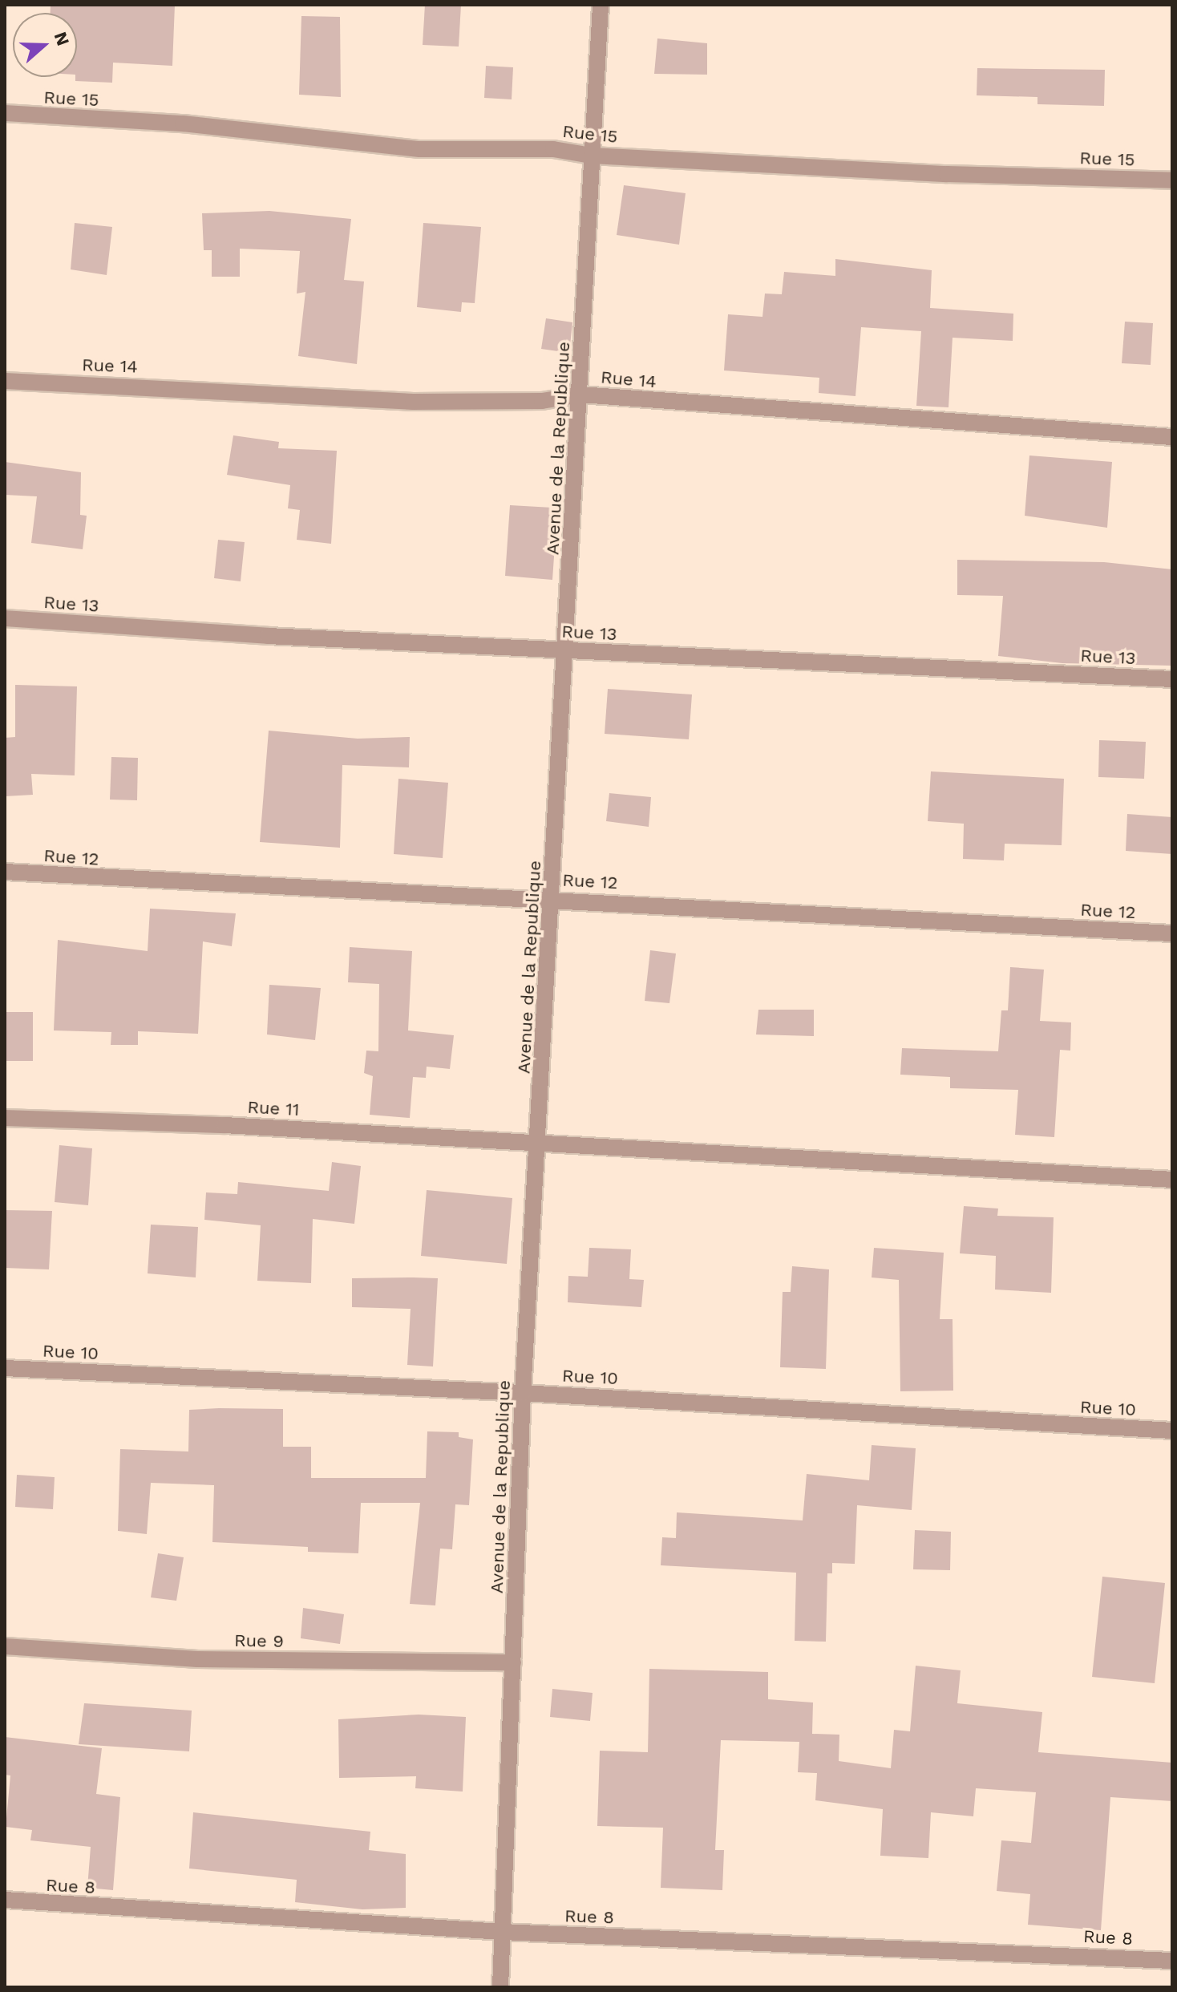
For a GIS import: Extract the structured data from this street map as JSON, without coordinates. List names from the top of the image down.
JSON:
{
  "streets": {
    "street": [
      "Rue 15",
      "Rue 14",
      "Avenue de la Republique",
      "Rue 13",
      "Rue 12",
      "Rue 11",
      "Rue 10",
      "Rue 9",
      "Rue 8"
    ]
  },
  "crossings": [
    ["Rue 15", "Avenue de la Republique"],
    ["Rue 14", "Avenue de la Republique"],
    ["Avenue de la Republique", "Rue 13"],
    ["Avenue de la Republique", "Rue 12"],
    ["Avenue de la Republique", "Rue 11"],
    ["Avenue de la Republique", "Rue 10"],
    ["Avenue de la Republique", "Rue 9"],
    ["Avenue de la Republique", "Rue 8"]
  ],
  "north": "right"
}
